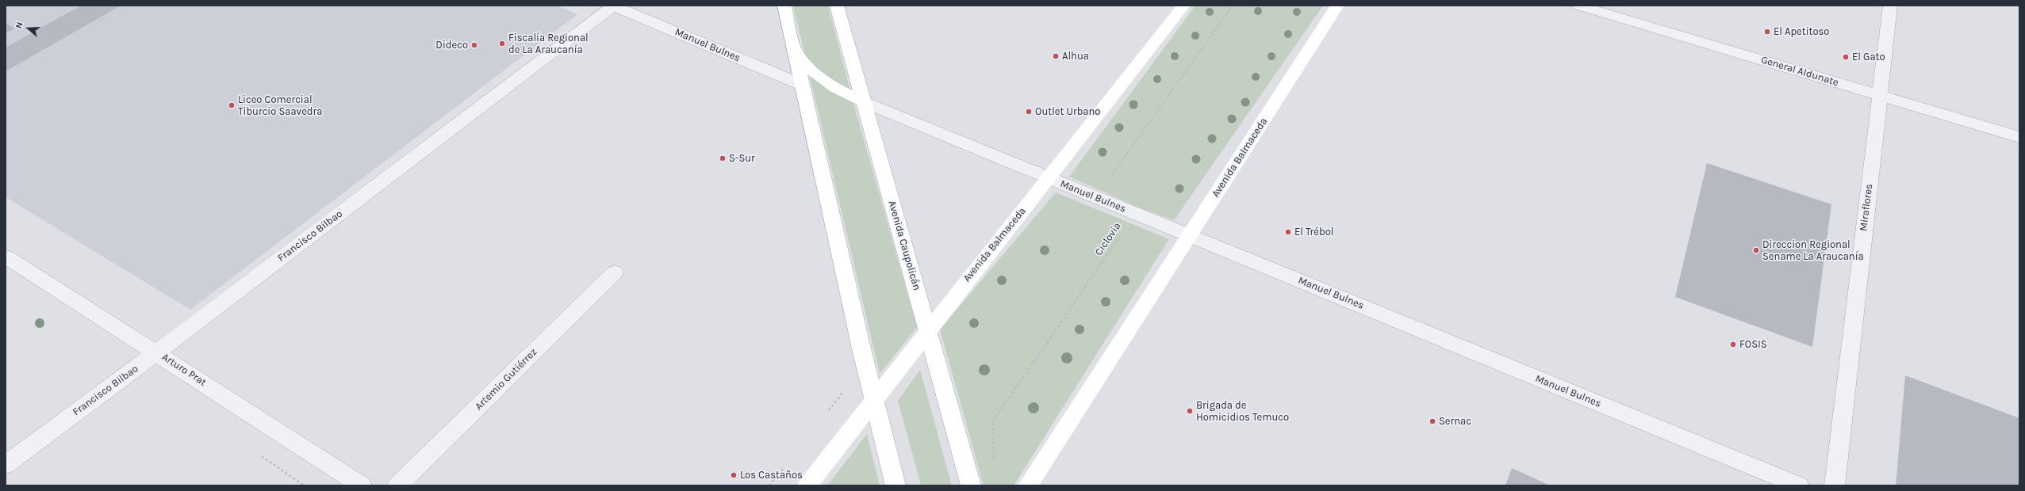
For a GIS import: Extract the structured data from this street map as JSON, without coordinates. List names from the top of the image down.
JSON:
{
  "streets": {
    "main road": ["Avenida Balmaceda", "Avenida Caupolicán"],
    "street": [
      "Manuel Bulnes",
      "General Aldunate",
      "Miraflores",
      "Francisco Bilbao",
      "Arturo Prat",
      "Artemio Gutiérrez"
    ],
    "path": ["Ciclovia"]
  },
  "crossings": [
    ["Manuel Bulnes", "Avenida Balmaceda"],
    ["Manuel Bulnes", "Francisco Bilbao"],
    ["Manuel Bulnes", "Ciclovia"],
    ["Manuel Bulnes", "Avenida Caupolicán"],
    ["General Aldunate", "Miraflores"],
    ["Avenida Balmaceda", "Avenida Caupolicán"],
    ["Francisco Bilbao", "Arturo Prat"]
  ],
  "places": [
    "El Apetitoso",
    "Fiscalía Regional de La Araucanía",
    "Dideco",
    "Alhua",
    "El Gato",
    "Liceo Comercial Tiburcio Saavedra",
    "Outlet Urbano",
    "S-Sur",
    "El Trébol",
    "Direccion Regional Sename La Araucanía",
    "FOSIS",
    "Brigada de Homicidios Temuco",
    "Sernac",
    "Los Castaños"
  ],
  "north": "left"
}
